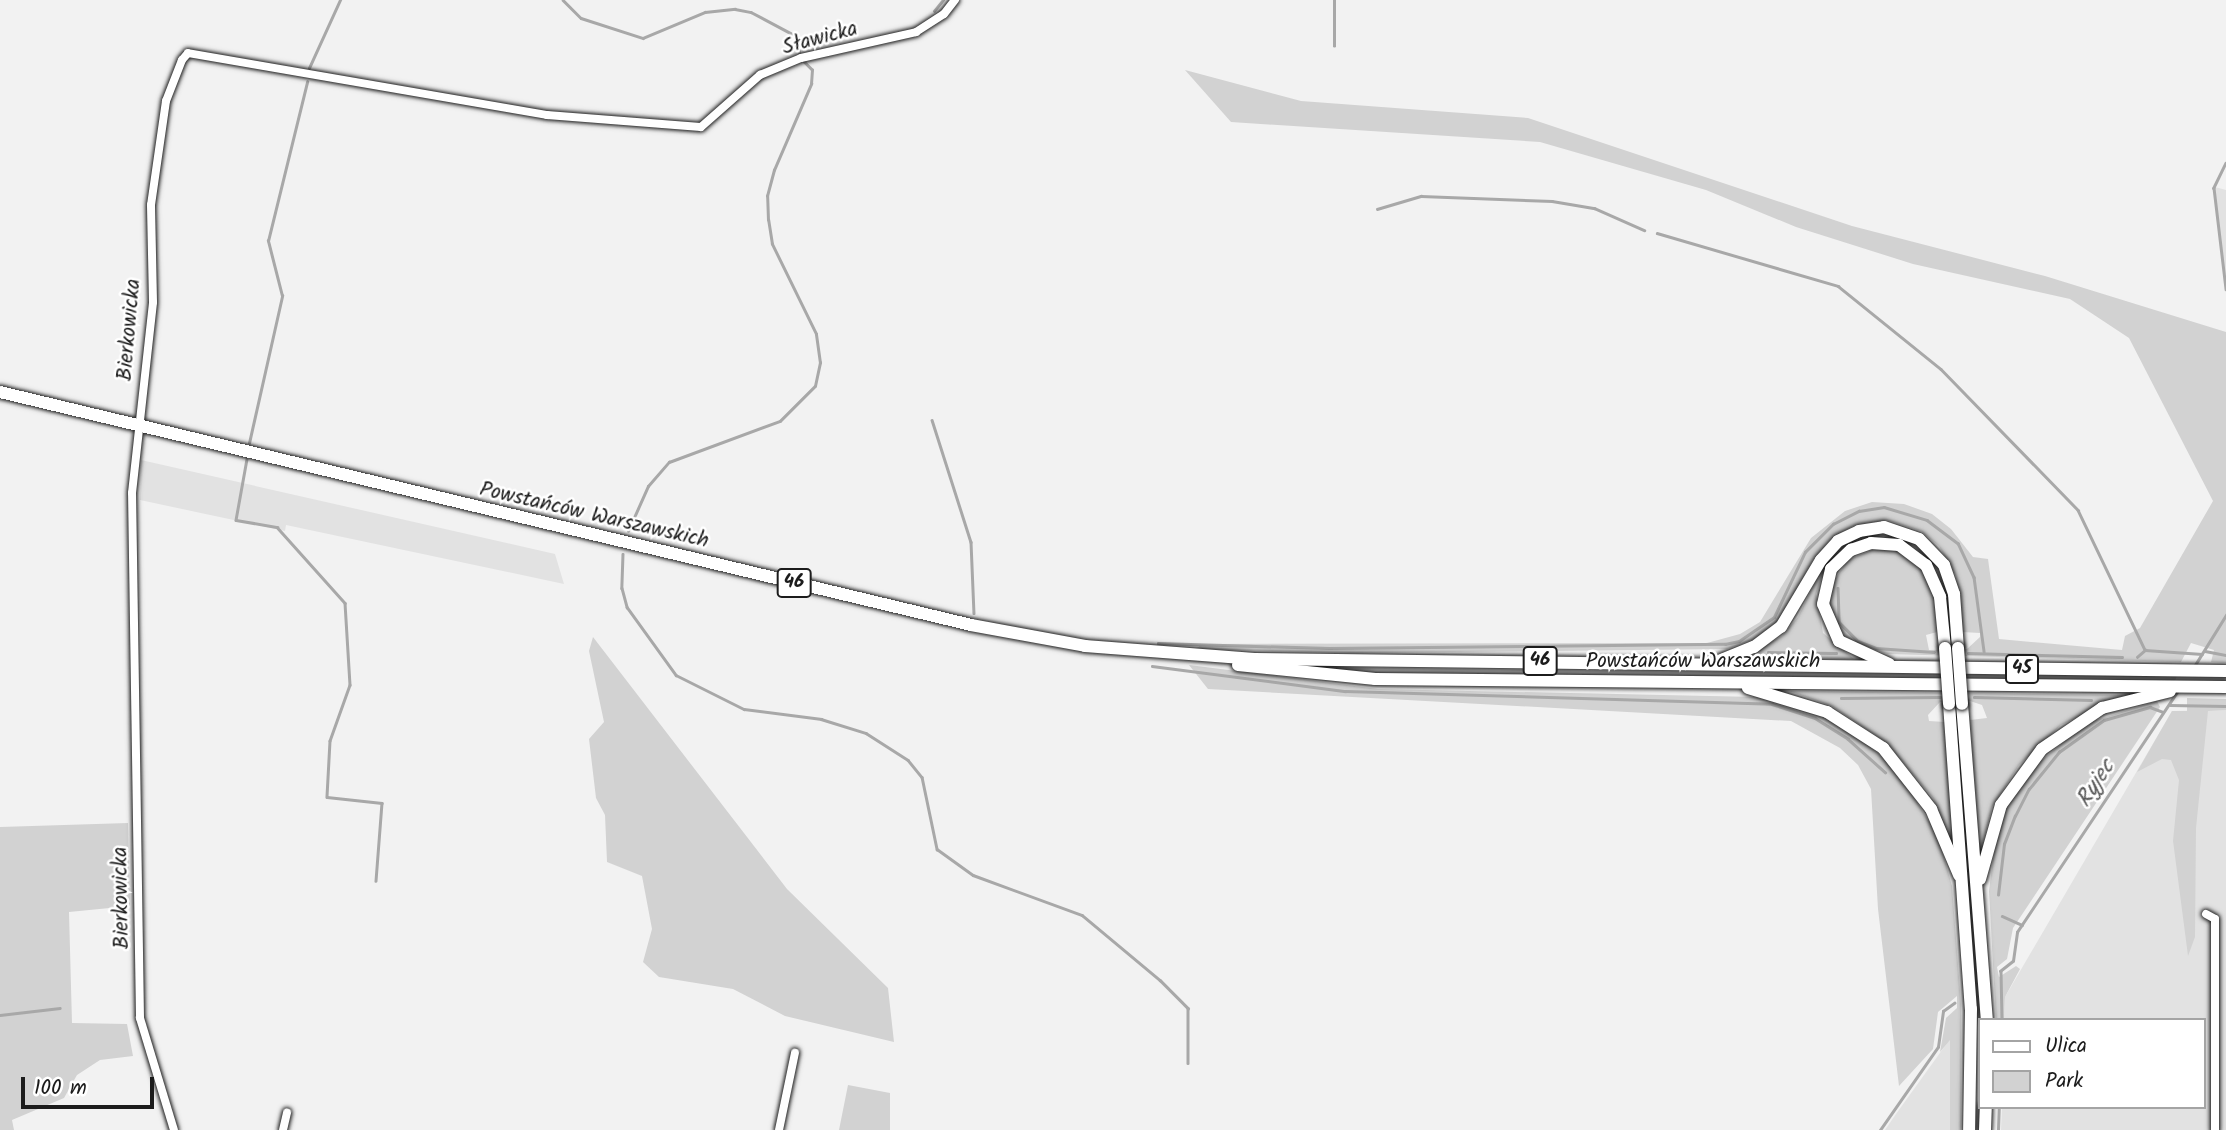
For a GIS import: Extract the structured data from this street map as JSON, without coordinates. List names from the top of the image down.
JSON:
{
  "streets": {
    "main road": ["Powstańców Warszawskich", "46", "45"],
    "street": ["Sławicka", "Bierkowicka"]
  },
  "crossings": [
    ["Sławicka", "Bierkowicka"],
    ["Bierkowicka", "Powstańców Warszawskich"]
  ],
  "water": ["Ryjec"],
  "legend": ["Ulica", "Park"],
  "scale_bar": "100 m"
}
